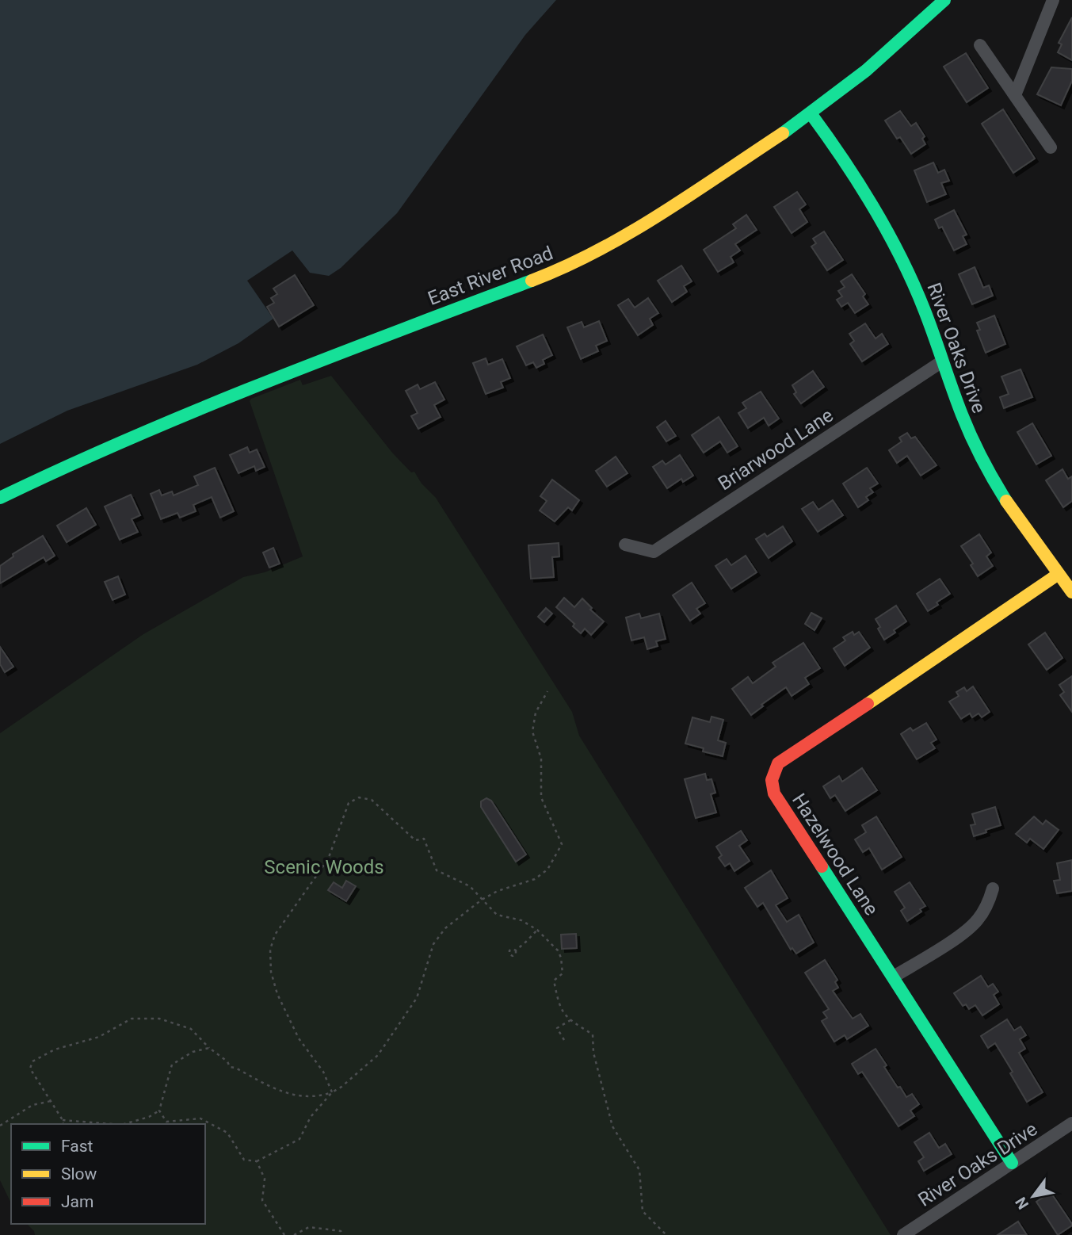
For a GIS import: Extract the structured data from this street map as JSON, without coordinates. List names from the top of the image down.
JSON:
{
  "streets": {
    "street": [
      "East River Road",
      "River Oaks Drive",
      "Briarwood Lane",
      "Hazelwood Lane"
    ]
  },
  "crossings": [
    ["East River Road", "River Oaks Drive"],
    ["River Oaks Drive", "Briarwood Lane"],
    ["River Oaks Drive", "Hazelwood Lane"]
  ],
  "parks": ["Scenic Woods"],
  "legend": ["Fast", "Slow", "Jam"],
  "north": "bottom left"
}
